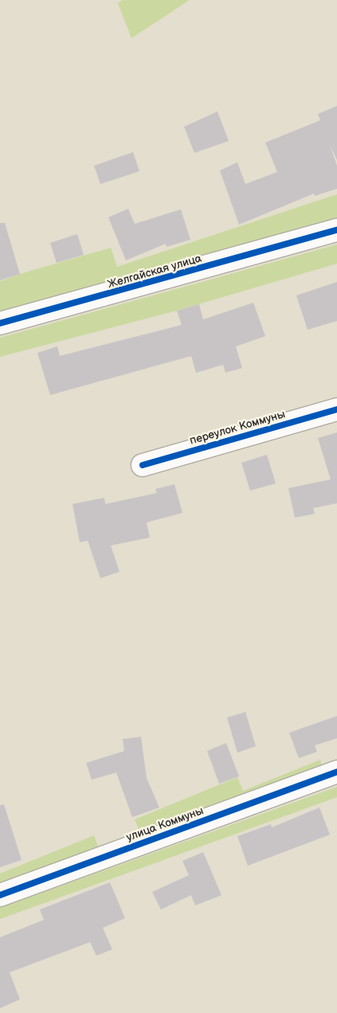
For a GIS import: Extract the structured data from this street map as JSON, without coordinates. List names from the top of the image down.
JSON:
{
  "streets": {
    "street": ["Желгайская улица", "переулок Коммуны", "улица Коммуны"]
  }
}
